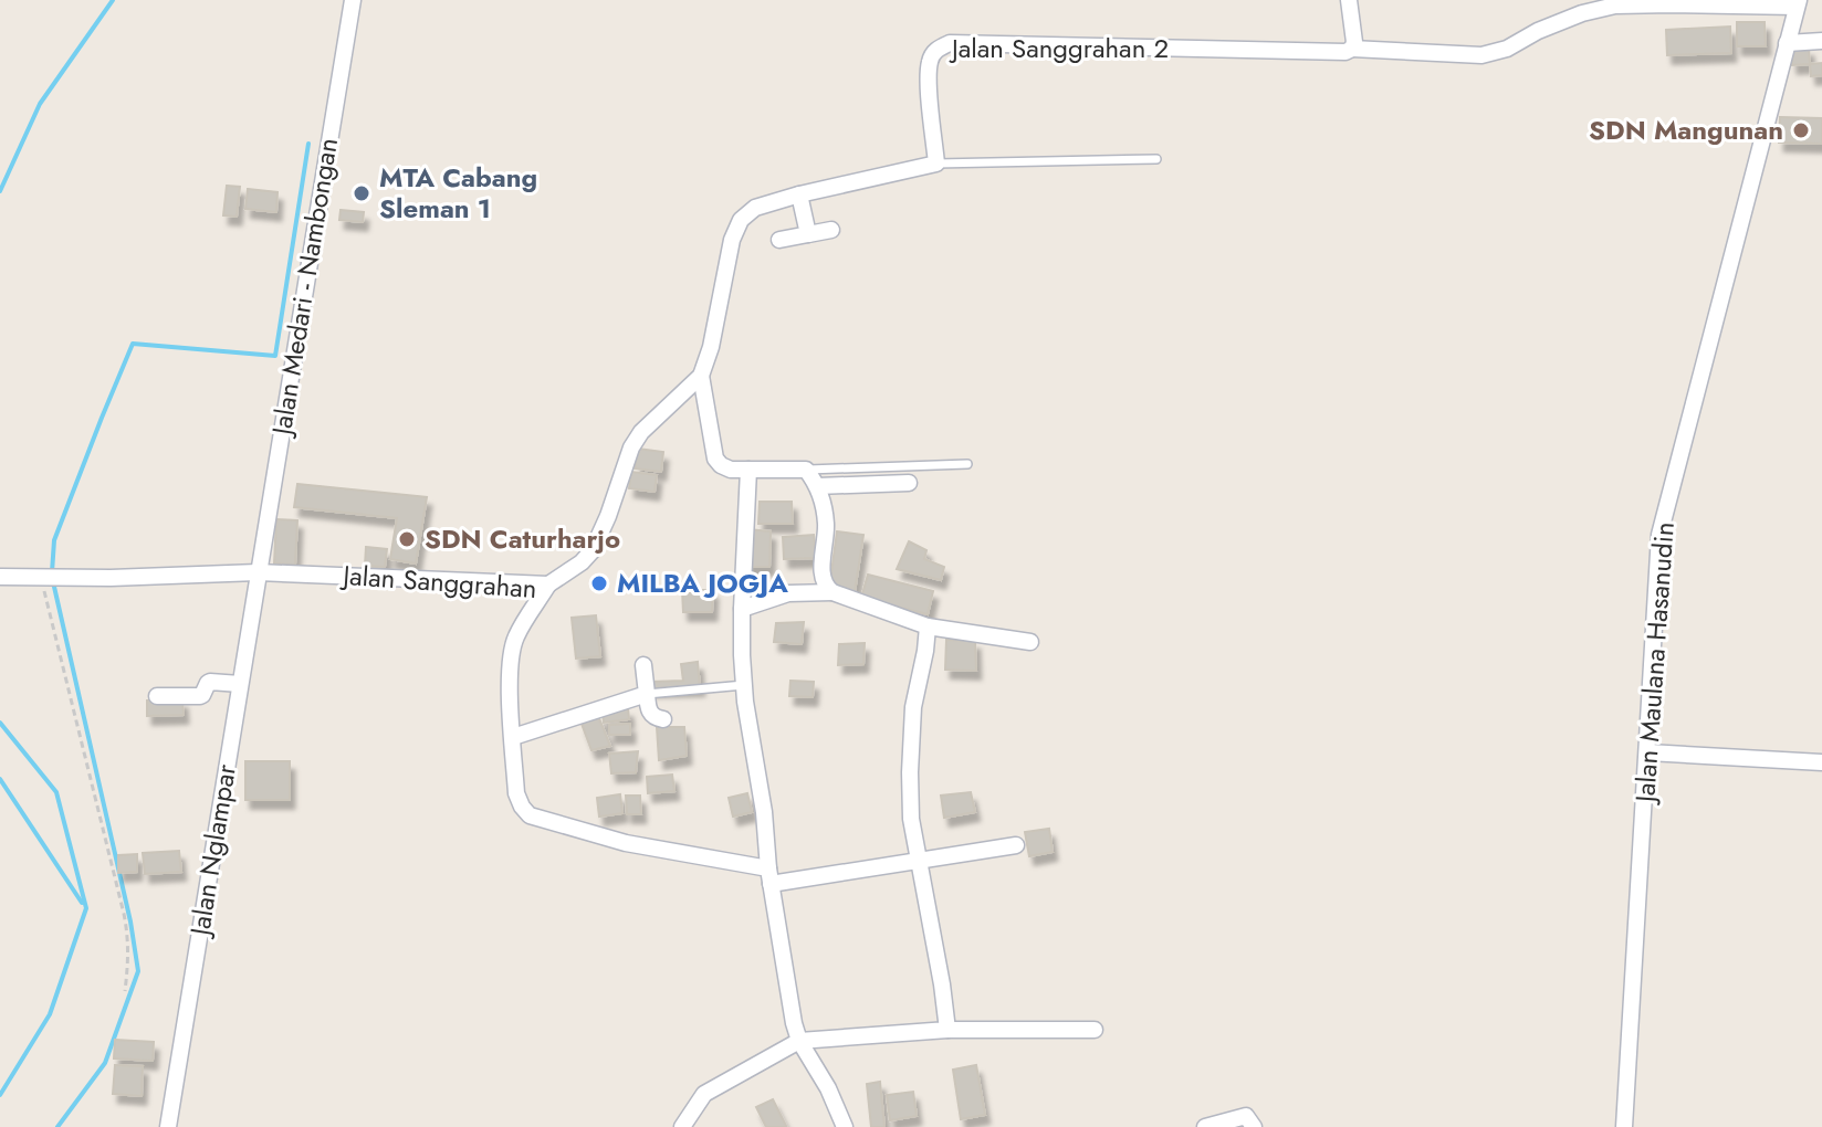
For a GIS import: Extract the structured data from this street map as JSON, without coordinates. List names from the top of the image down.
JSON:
{
  "streets": {
    "street": [
      "Jalan Sanggrahan 2",
      "Jalan Medari - Nambongan",
      "Jalan Sanggrahan",
      "Jalan Maulana Hasanudin",
      "Jalan Nglampar"
    ]
  },
  "crossings": [
    ["Jalan Medari - Nambongan", "Jalan Sanggrahan"],
    ["Jalan Medari - Nambongan", "Jalan Nglampar"],
    ["Jalan Sanggrahan", "Jalan Nglampar"]
  ],
  "places": [
    "SDN Mangunan",
    "MTA Cabang Sleman 1",
    "SDN Caturharjo",
    "MILBA JOGJA"
  ]
}
